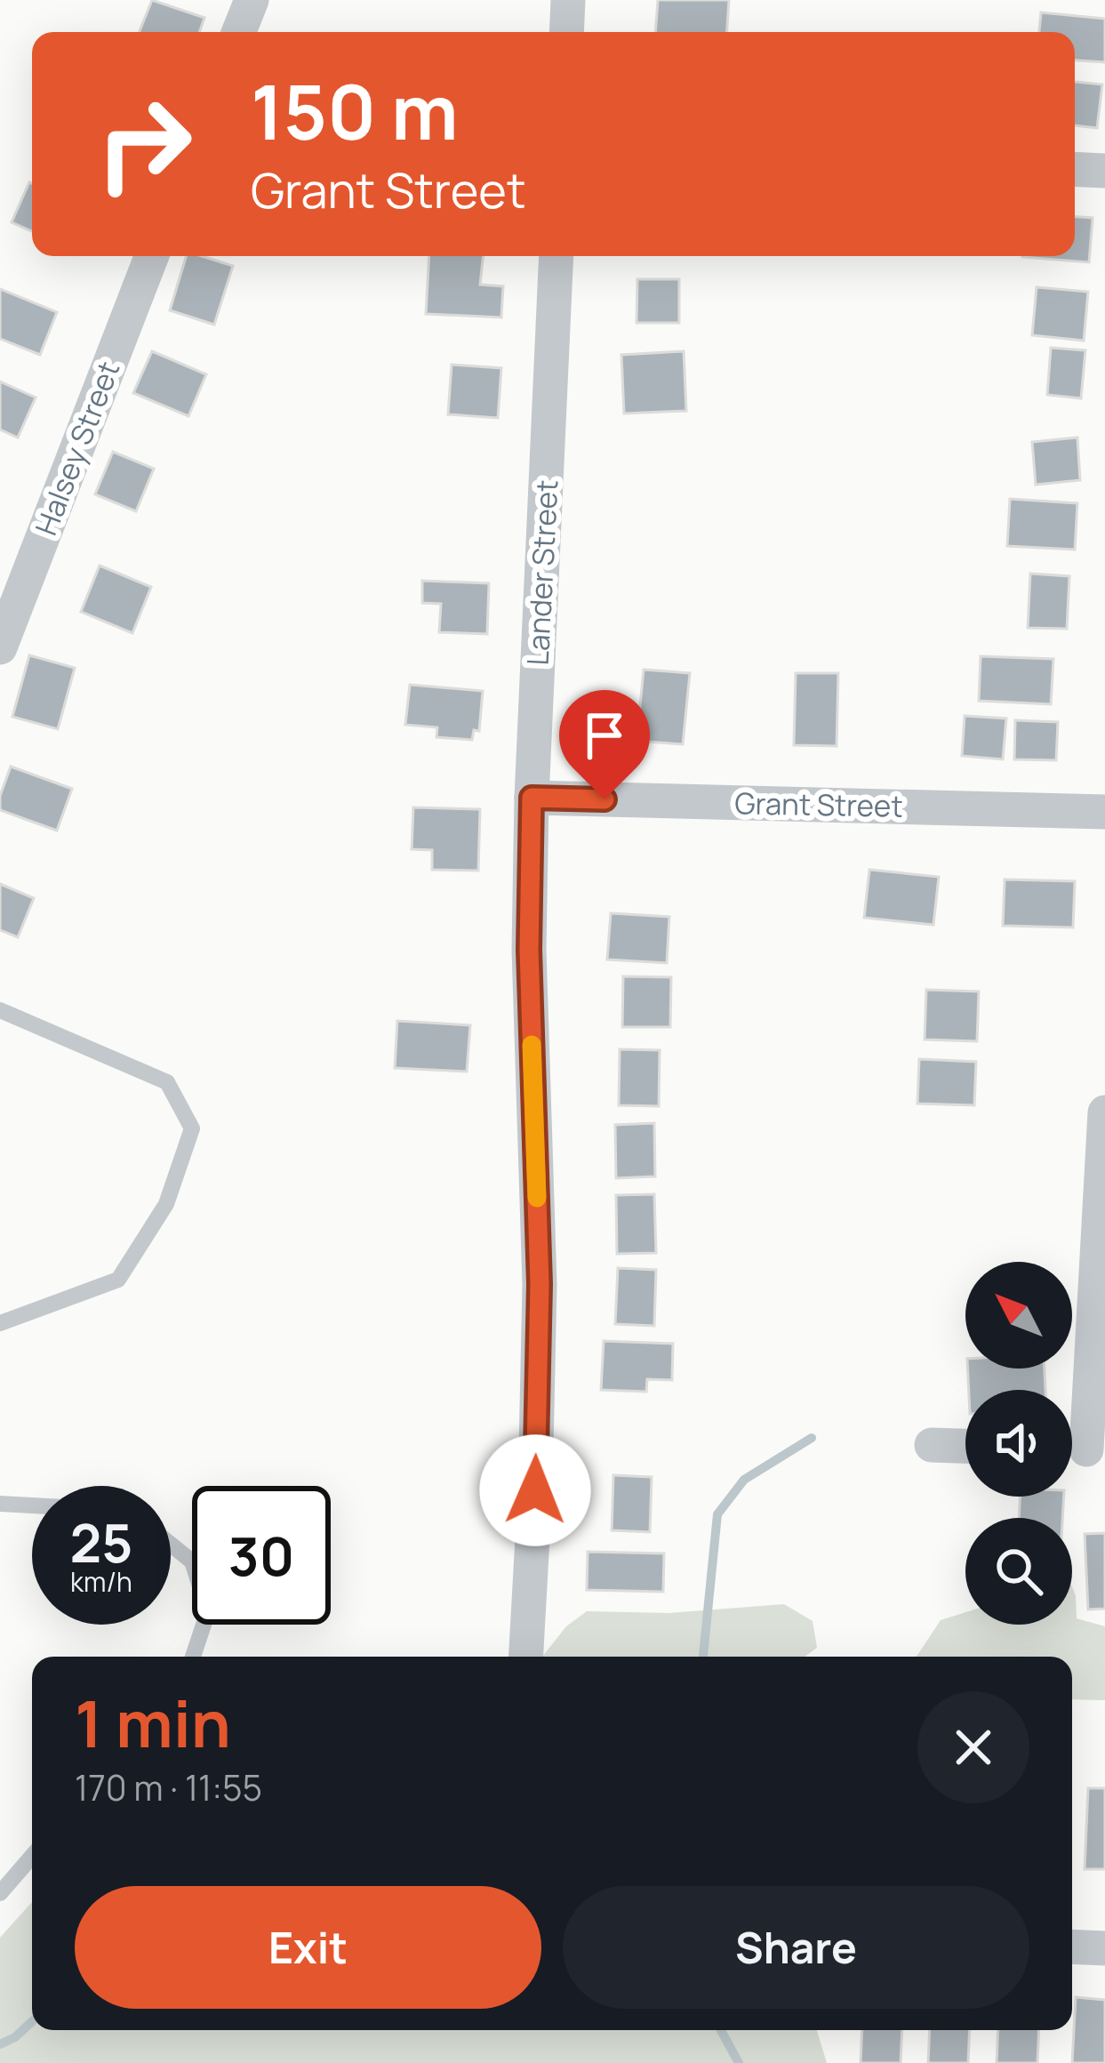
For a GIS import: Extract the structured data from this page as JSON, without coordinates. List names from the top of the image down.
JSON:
{
  "streets": {
    "street": ["Halsey Street", "Lander Street", "Grant Street"]
  },
  "crossings": [
    ["Lander Street", "Grant Street"]
  ],
  "north": "top left",
  "page": {
    "turn": ["150 m", "Grant Street"],
    "speed": "25 km/h",
    "limit": "30",
    "heading": ["1 min", "170 m · 11:55"],
    "buttons": ["Exit", "Share"]
  }
}
